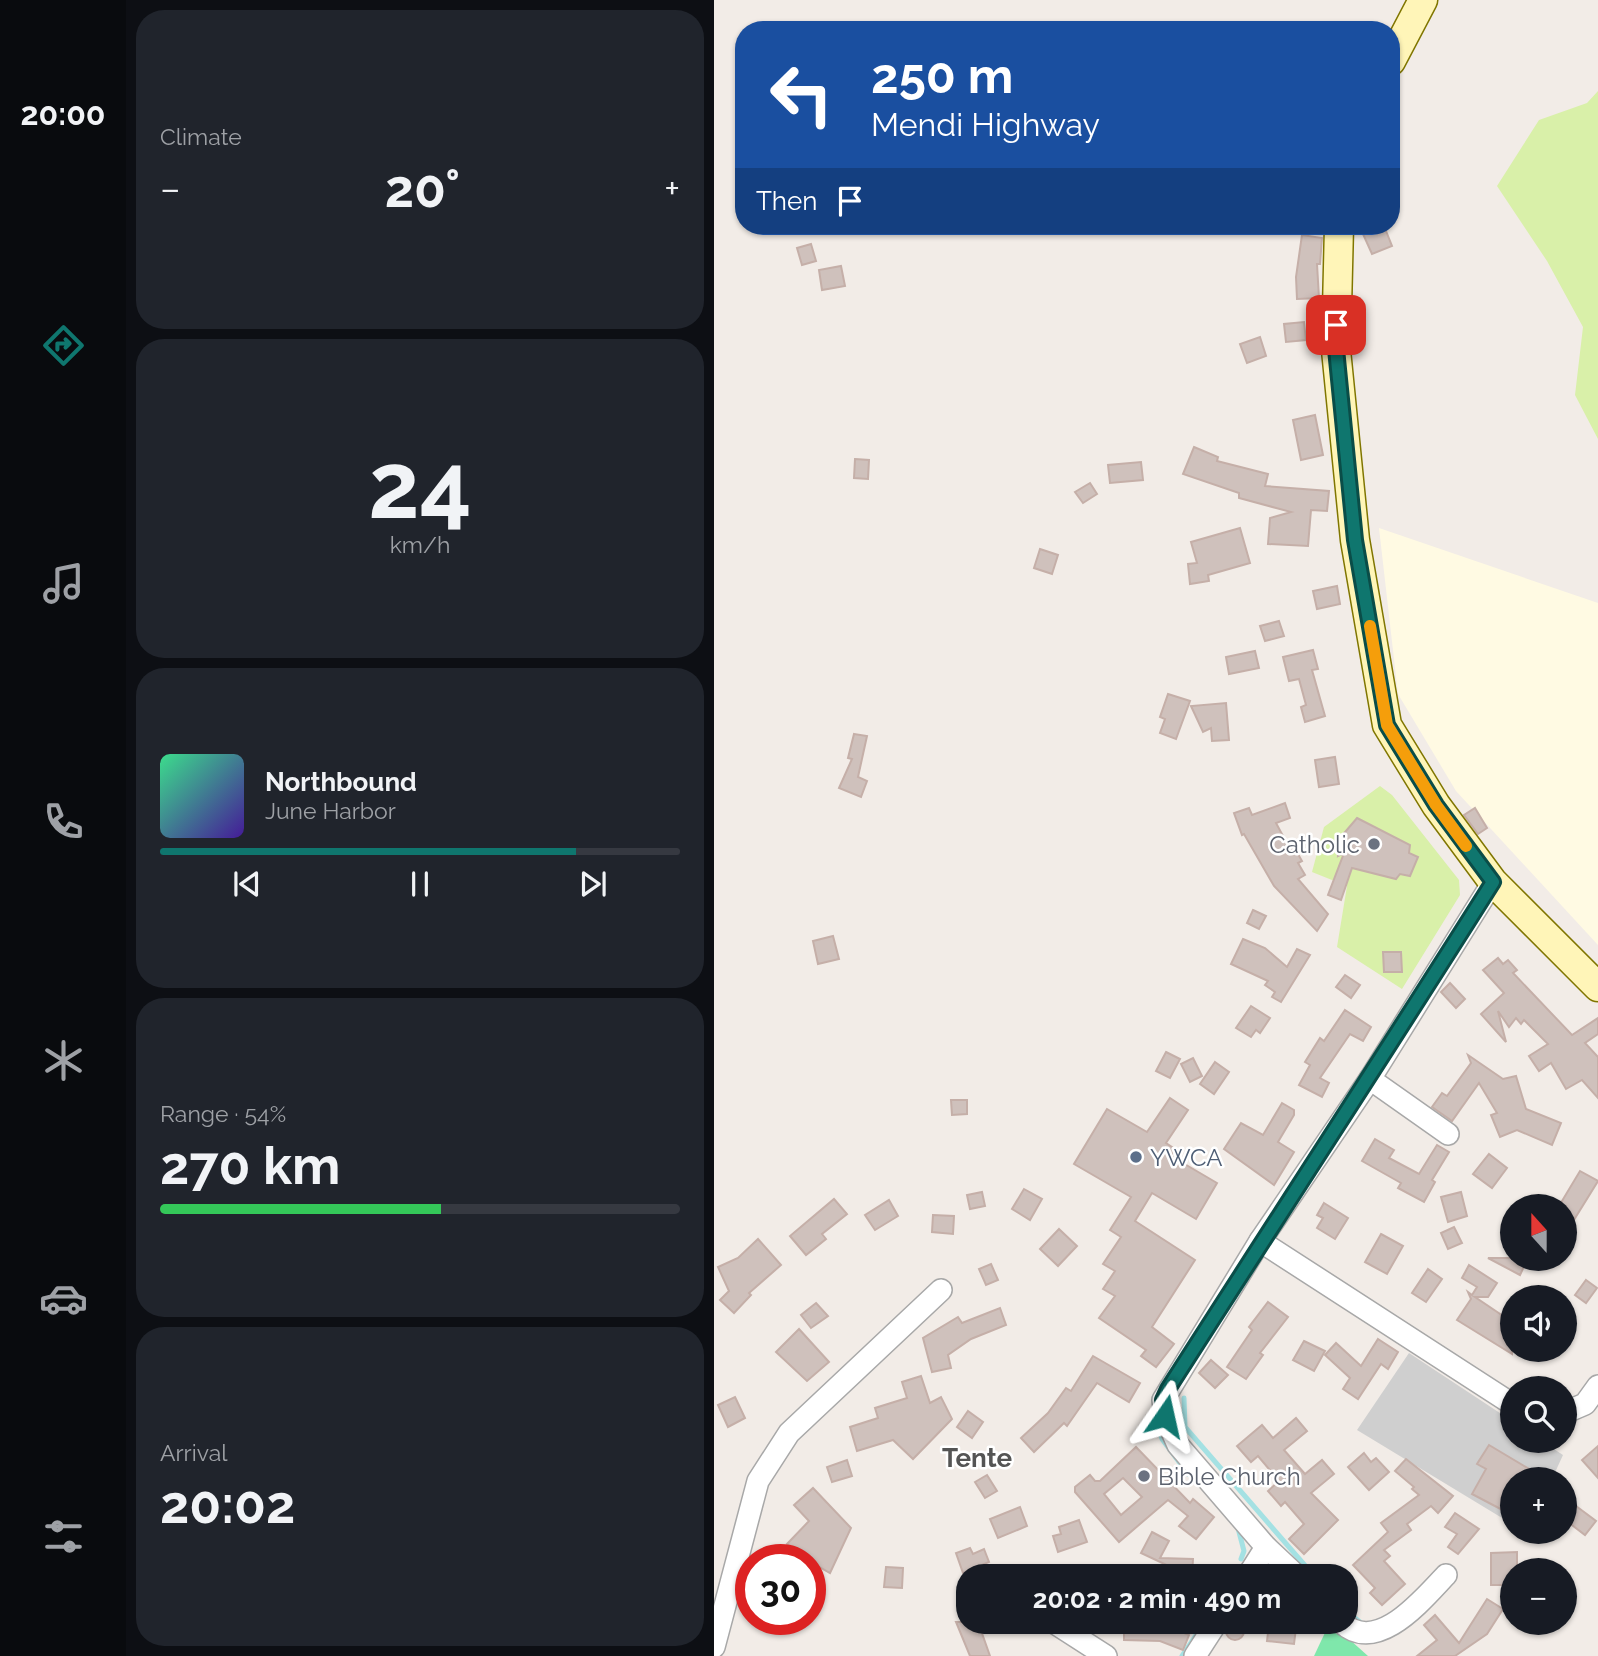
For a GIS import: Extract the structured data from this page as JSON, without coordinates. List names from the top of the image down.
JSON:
{
  "districts": ["Tente"],
  "places": ["Catholic", "YWCA", "Bible Church"],
  "north": "top",
  "page": {
    "tabs": "20:00",
    "tile": [
      "Climate",
      ["24", "km/h"],
      ["Range · 54%", "270 km"],
      ["Arrival", "20:02"]
    ],
    "turn": ["250 m", "Mendi Highway"],
    "heat": ["−", "20°", "+"],
    "then": "Then",
    "song": ["Northbound", "June Harbor"],
    "map_buttons": ["+", "−"],
    "limit": "30",
    "trip": "20:02 · 2 min · 490 m"
  }
}
